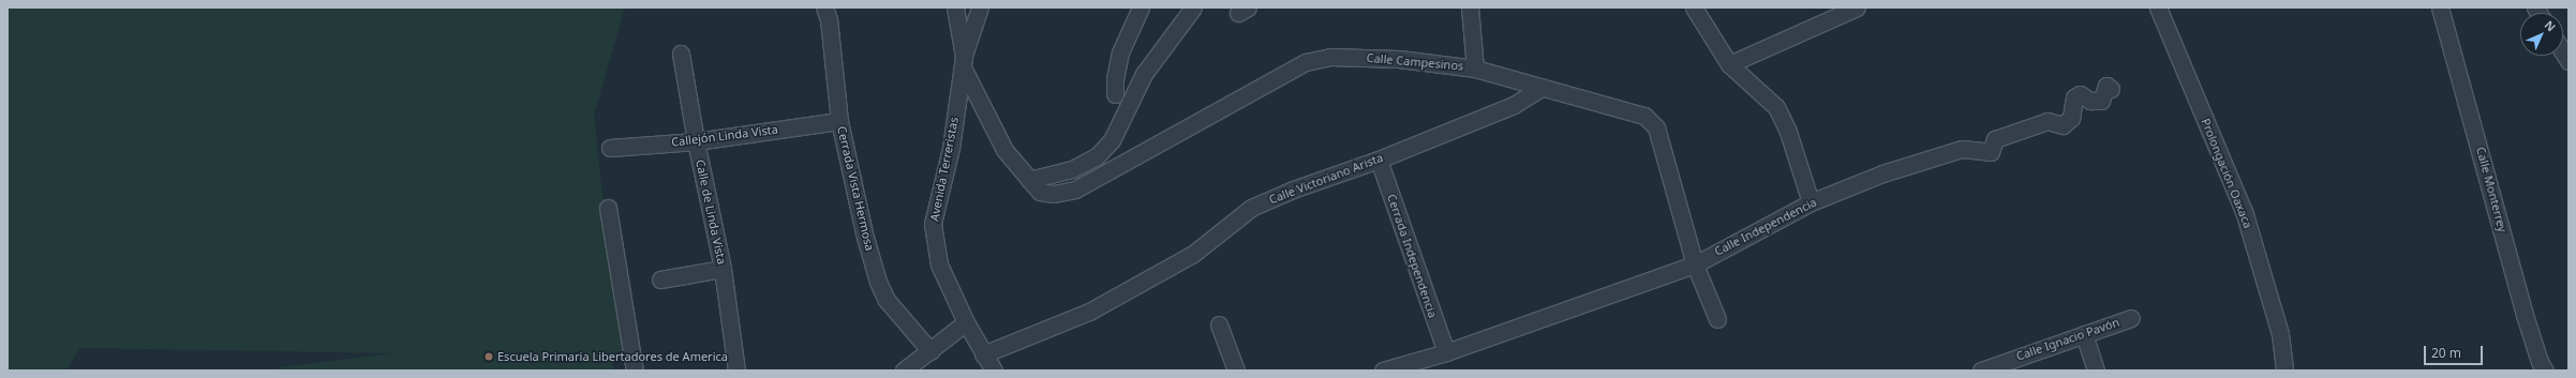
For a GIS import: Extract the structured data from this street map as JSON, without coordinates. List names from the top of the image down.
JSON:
{
  "streets": {
    "street": [
      "Calle Campesinos",
      "Callejón Linda Vista",
      "Avenida Terreristas",
      "Prolongación Oaxaca",
      "Calle Victoriano Arista",
      "Cerrada Vista Hermosa",
      "Calle Monterrey",
      "Calle de Linda Vista",
      "Calle Independencia",
      "Cerrada Independencia",
      "Calle Ignacio Pavón"
    ]
  },
  "crossings": [
    ["Calle Campesinos", "Avenida Terreristas"],
    ["Calle Campesinos", "Calle Victoriano Arista"],
    ["Calle Campesinos", "Calle Independencia"],
    ["Callejón Linda Vista", "Cerrada Vista Hermosa"],
    ["Callejón Linda Vista", "Calle de Linda Vista"],
    ["Avenida Terreristas", "Calle Victoriano Arista"],
    ["Calle Victoriano Arista", "Cerrada Independencia"],
    ["Calle Independencia", "Cerrada Independencia"]
  ],
  "places": ["Escuela Primaria Libertadores de America"],
  "scale_bar": "20 m",
  "north": "top right"
}
